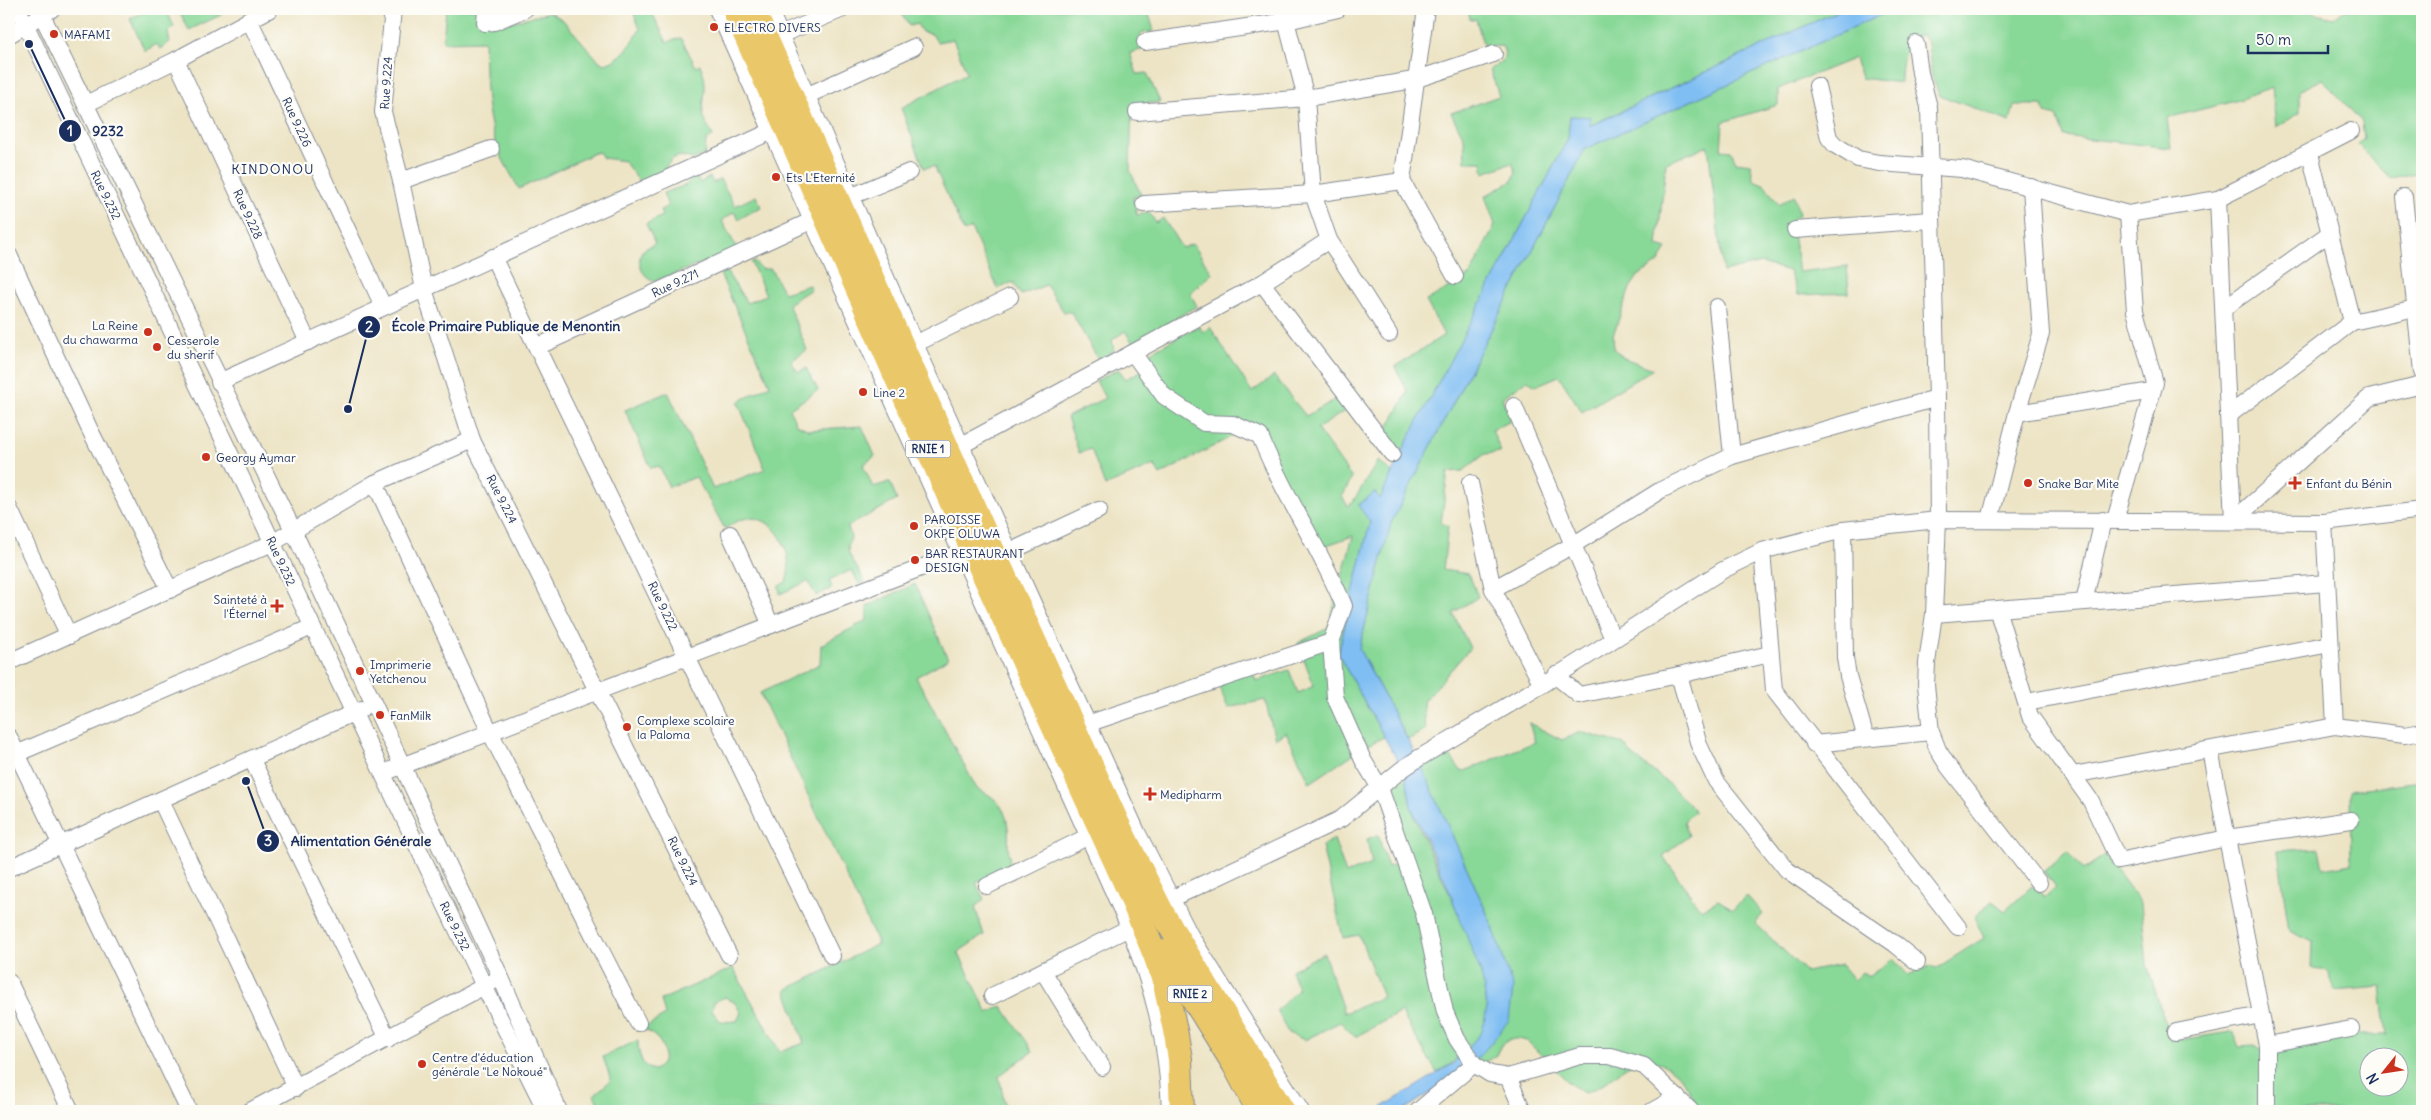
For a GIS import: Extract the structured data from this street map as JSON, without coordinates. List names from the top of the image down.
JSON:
{
  "streets": {
    "highway": ["RNIE 1", "RNIE 2"],
    "street": [
      "Rue 9.224",
      "Rue 9.226",
      "Rue 9.232",
      "Rue 9.228",
      "Rue 9.271",
      "Rue 9.222"
    ]
  },
  "crossings": [
    ["Rue 9.271", "Rue 9.222"],
    ["RNIE 1", "RNIE 2"]
  ],
  "districts": ["KINDONOU"],
  "places": {
    "other": [
      "ELECTRO DIVERS",
      "MAFAMI",
      "9232",
      "Ets L'Eternité",
      "La Reine du chawarma",
      "Cesserole du sherif",
      "Line 2",
      "École Primaire Publique de Menontin",
      "Georgy Aymar",
      "Snake Bar Mite",
      "PAROISSE OKPE OLUWA",
      "BAR RESTAURANT DESIGN",
      "Imprimerie Yetchenou",
      "FanMilk",
      "Complexe scolaire la Paloma",
      "Alimentation Générale",
      "Centre d'éducation générale \"Le Nokoué\""
    ],
    "health": ["Enfant du Bénin", "Sainteté à l'Éternel", "Medipharm"]
  },
  "scale_bar": "50 m",
  "north": "bottom left"
}
